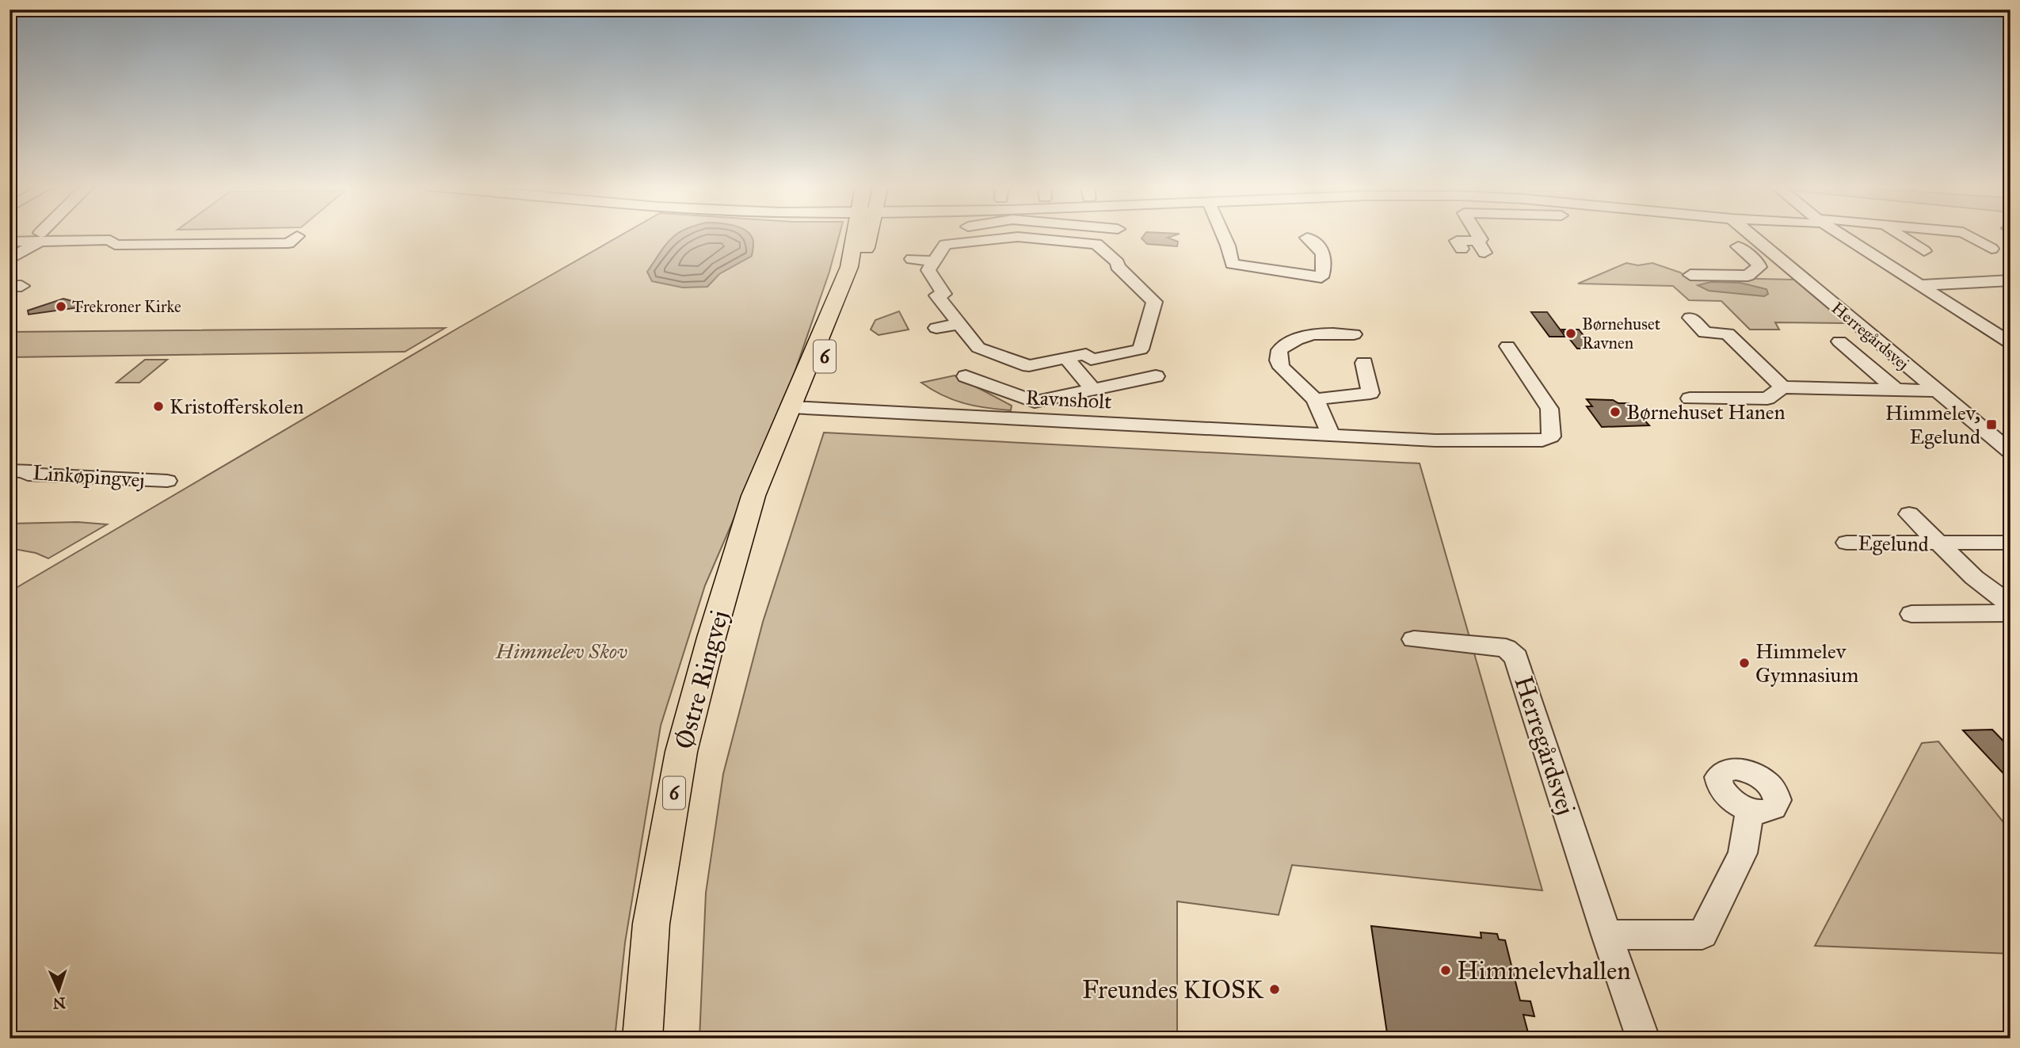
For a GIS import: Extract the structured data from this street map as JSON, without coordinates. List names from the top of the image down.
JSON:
{
  "streets": {
    "main road": ["6", "Østre Ringvej"],
    "street": [
      "Herregårdsvej",
      "Ravnsholt",
      "Linkøpingvej",
      "Egelund"
    ]
  },
  "crossings": [
    ["Ravnsholt", "Østre Ringvej"]
  ],
  "parks": ["Himmelev Skov"],
  "places": {
    "other": [
      "Trekroner Kirke",
      "Børnehuset Ravnen",
      "Kristofferskolen",
      "Børnehuset Hanen",
      "Himmelev Gymnasium",
      "Himmelevhallen",
      "Freundes KIOSK"
    ],
    "transit": ["Himmelev, Egelund"]
  },
  "north": "bottom"
}
